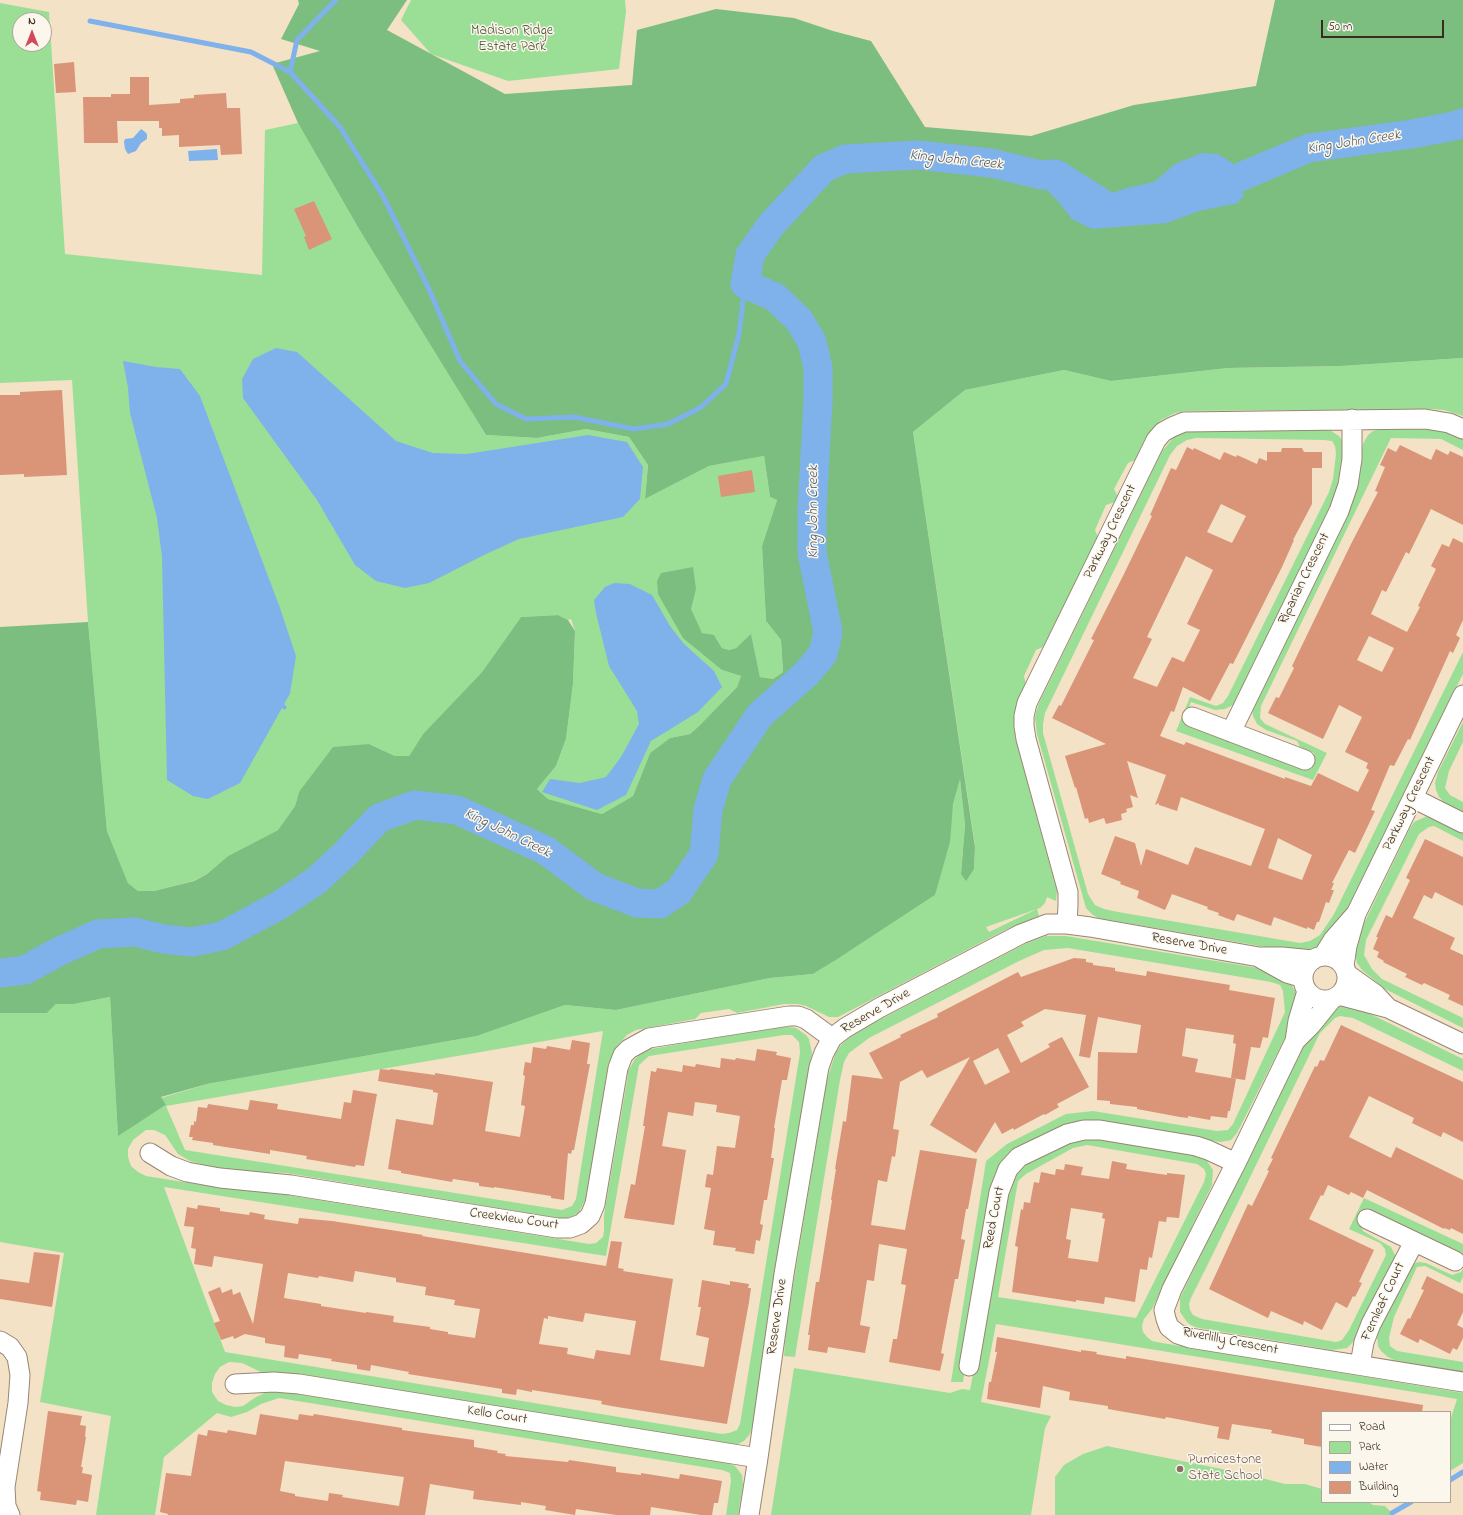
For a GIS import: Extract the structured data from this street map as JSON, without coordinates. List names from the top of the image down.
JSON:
{
  "streets": {
    "street": [
      "Parkway Crescent",
      "Riparian Crescent",
      "Reserve Drive",
      "Reed Court",
      "Creekview Court",
      "Fernleaf Court",
      "Riverlilly Crescent",
      "Kello Court"
    ]
  },
  "crossings": [
    ["Parkway Crescent", "Riparian Crescent"],
    ["Parkway Crescent", "Reserve Drive"],
    ["Parkway Crescent", "Riverlilly Crescent"],
    ["Reserve Drive", "Creekview Court"],
    ["Reserve Drive", "Riverlilly Crescent"],
    ["Reserve Drive", "Kello Court"],
    ["Reed Court", "Riverlilly Crescent"],
    ["Fernleaf Court", "Riverlilly Crescent"]
  ],
  "water": ["King John Creek"],
  "parks": ["Madison Ridge Estate Park"],
  "places": ["Pumicestone State School"],
  "legend": [
    "Road",
    "Park",
    "Water",
    "Building"
  ],
  "scale_bar": "50 m",
  "north": "top"
}
